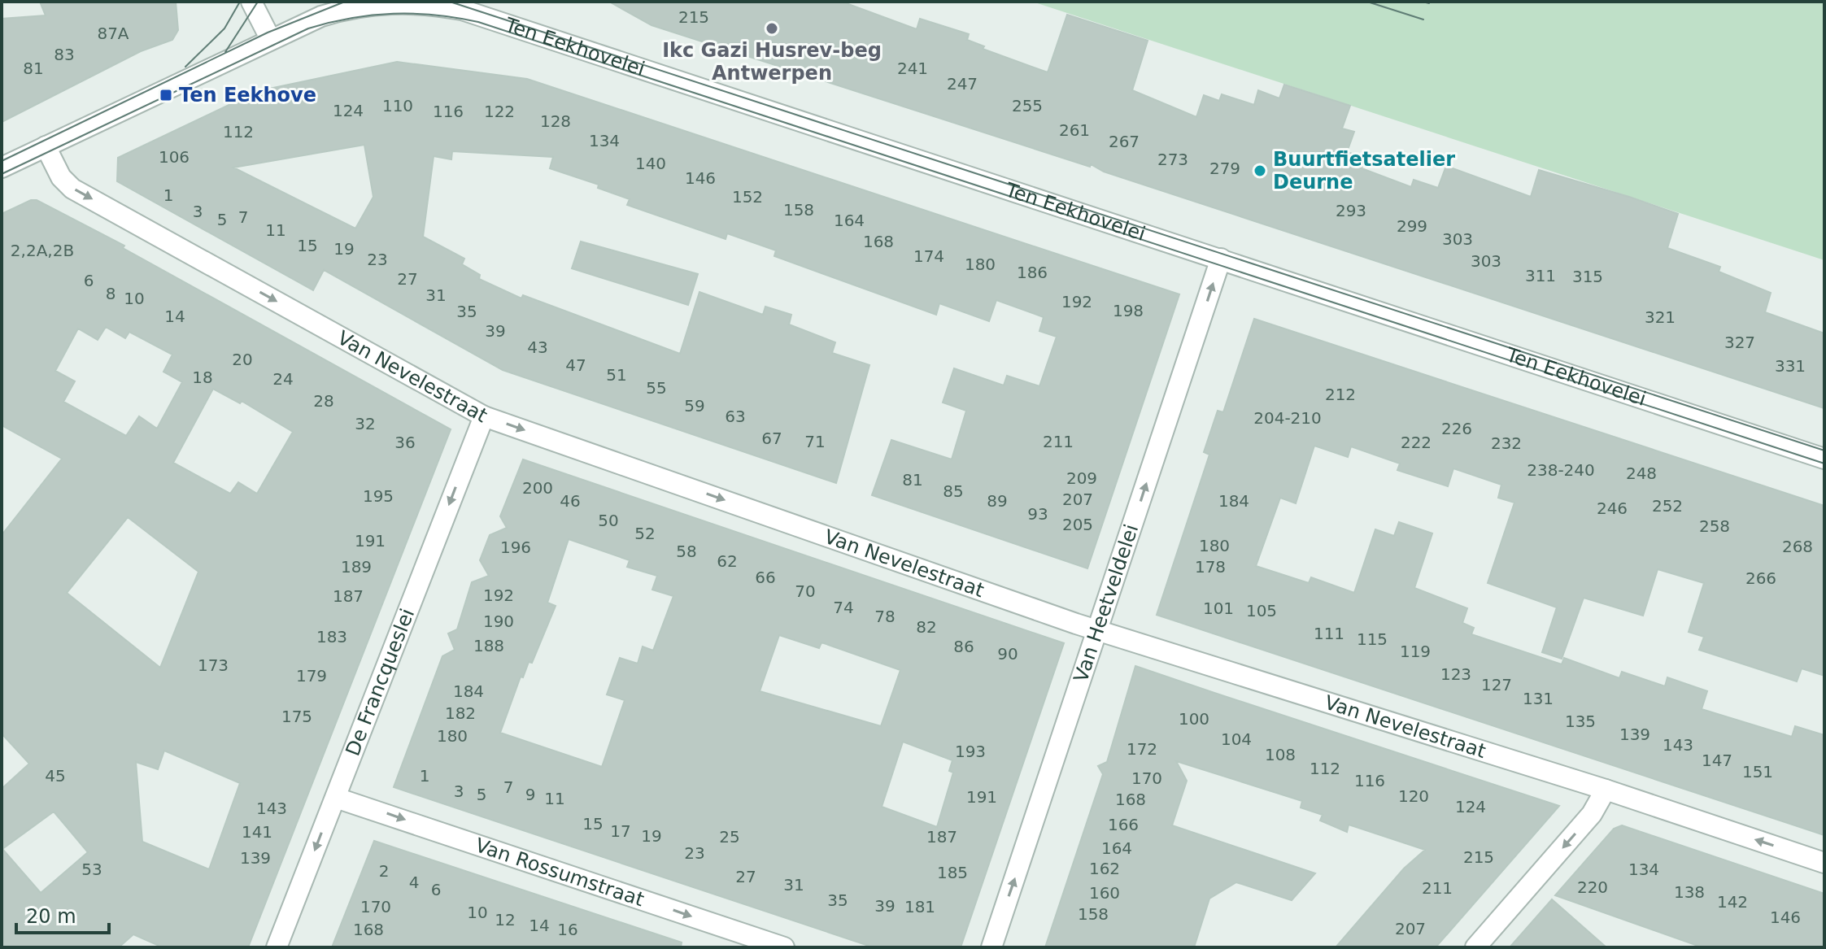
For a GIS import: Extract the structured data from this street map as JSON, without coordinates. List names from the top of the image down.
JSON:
{
  "streets": {
    "street": [
      "Ten Eekhovelei",
      "Van Nevelestraat",
      "Van Heetveldelei",
      "De Francqueslei",
      "Van Rossumstraat"
    ]
  },
  "crossings": [
    ["Ten Eekhovelei", "Van Nevelestraat"],
    ["Ten Eekhovelei", "Van Heetveldelei"],
    ["Van Nevelestraat", "Van Heetveldelei"],
    ["Van Nevelestraat", "De Francqueslei"],
    ["De Francqueslei", "Van Rossumstraat"]
  ],
  "one_way": ["Van Heetveldelei", "De Francqueslei", "Van Rossumstraat"],
  "places": {
    "other": ["Ikc Gazi Husrev-beg Antwerpen", "Buurtfietsatelier Deurne"],
    "transit": ["Ten Eekhove"]
  },
  "house_numbers": [
    "215",
    "87A",
    "83",
    "81",
    "241",
    "247",
    "110",
    "255",
    "124",
    "116",
    "122",
    "128",
    "261",
    "112",
    "134",
    "267",
    "106",
    "273",
    "140",
    "279",
    "146",
    "1",
    "152",
    "158",
    "293",
    "3",
    "7",
    "5",
    "164",
    "299",
    "11",
    "303",
    "168",
    "15",
    "19",
    "2,2A,2B",
    "174",
    "23",
    "303",
    "180",
    "186",
    "311",
    "315",
    "27",
    "6",
    "8",
    "31",
    "10",
    "192",
    "198",
    "35",
    "14",
    "321",
    "39",
    "327",
    "43",
    "20",
    "47",
    "331",
    "51",
    "18",
    "24",
    "55",
    "212",
    "28",
    "59",
    "63",
    "204-210",
    "32",
    "226",
    "67",
    "71",
    "211",
    "36",
    "222",
    "232",
    "238-240",
    "248",
    "209",
    "81",
    "200",
    "85",
    "195",
    "207",
    "46",
    "89",
    "184",
    "252",
    "246",
    "93",
    "50",
    "205",
    "258",
    "52",
    "191",
    "180",
    "268",
    "196",
    "58",
    "62",
    "189",
    "178",
    "66",
    "266",
    "70",
    "192",
    "187",
    "74",
    "101",
    "105",
    "78",
    "190",
    "82",
    "111",
    "183",
    "115",
    "188",
    "86",
    "119",
    "90",
    "173",
    "123",
    "179",
    "127",
    "184",
    "131",
    "182",
    "175",
    "100",
    "135",
    "139",
    "180",
    "104",
    "143",
    "172",
    "193",
    "108",
    "147",
    "112",
    "151",
    "45",
    "1",
    "170",
    "116",
    "7",
    "3",
    "5",
    "9",
    "120",
    "191",
    "11",
    "168",
    "124",
    "143",
    "15",
    "166",
    "17",
    "141",
    "19",
    "25",
    "187",
    "164",
    "23",
    "215",
    "139",
    "162",
    "53",
    "134",
    "2",
    "185",
    "27",
    "4",
    "31",
    "220",
    "211",
    "6",
    "138",
    "160",
    "35",
    "142",
    "39",
    "170",
    "181",
    "10",
    "158",
    "146",
    "12",
    "14",
    "207",
    "168",
    "16"
  ],
  "scale_bar": "20 m"
}
